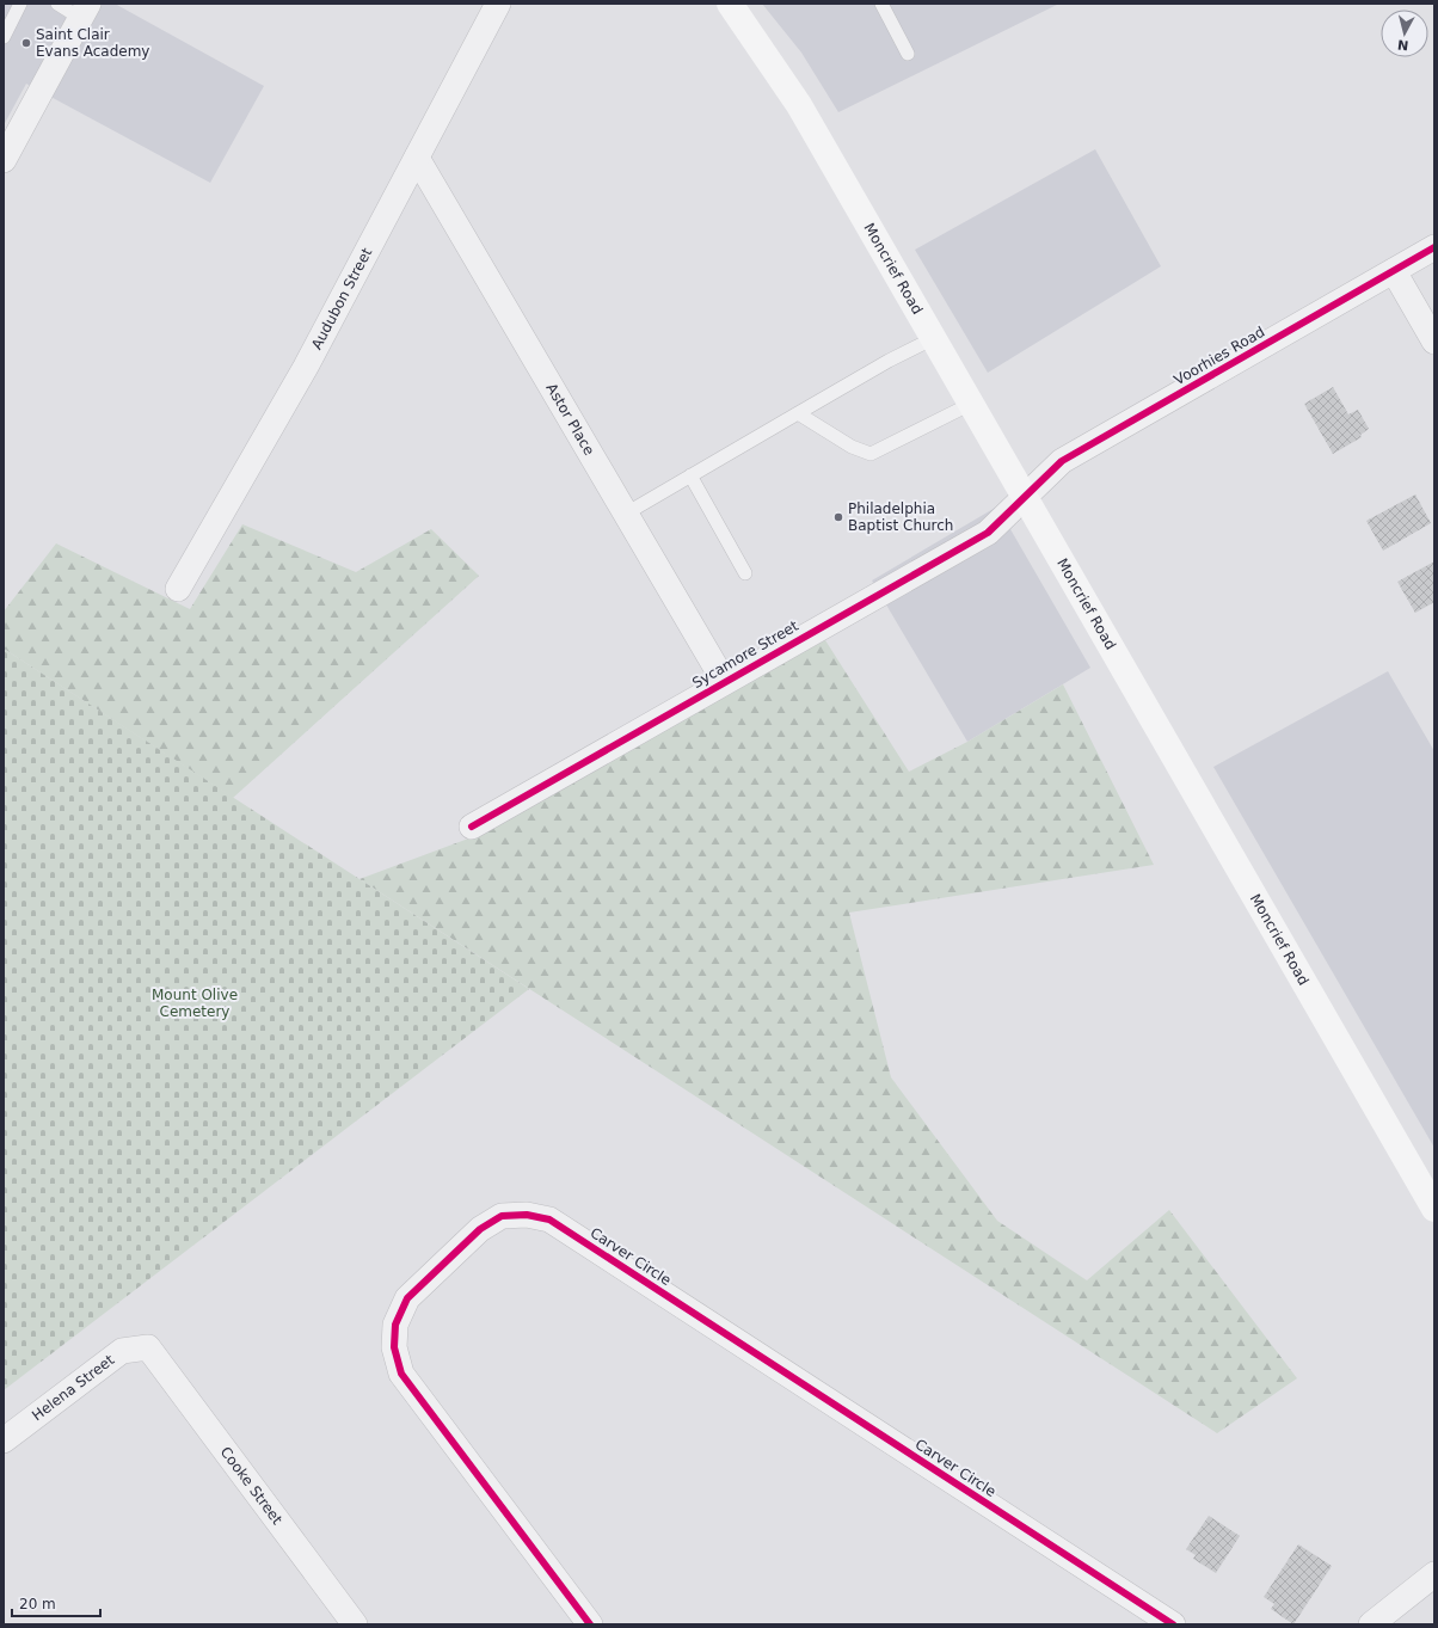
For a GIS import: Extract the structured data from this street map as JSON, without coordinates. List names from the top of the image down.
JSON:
{
  "streets": {
    "main road": ["Moncrief Road"],
    "street": [
      "Audubon Street",
      "Voorhies Road",
      "Astor Place",
      "Sycamore Street",
      "Carver Circle",
      "Helena Street",
      "Cooke Street"
    ]
  },
  "crossings": [
    ["Moncrief Road", "Voorhies Road"],
    ["Moncrief Road", "Sycamore Street"],
    ["Audubon Street", "Astor Place"],
    ["Voorhies Road", "Sycamore Street"],
    ["Astor Place", "Sycamore Street"],
    ["Helena Street", "Cooke Street"]
  ],
  "parks": ["Mount Olive Cemetery"],
  "places": ["Saint Clair Evans Academy", "Philadelphia Baptist Church"],
  "scale_bar": "20 m",
  "north": "bottom"
}
